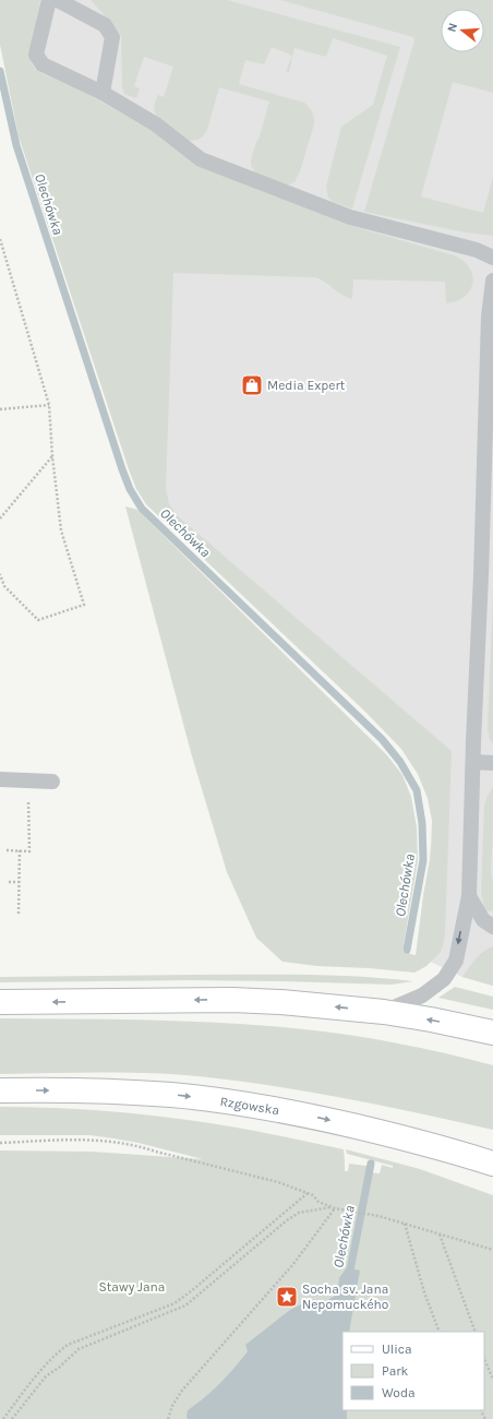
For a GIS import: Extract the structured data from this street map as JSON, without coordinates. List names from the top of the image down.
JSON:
{
  "streets": {
    "main road": ["Rzgowska"]
  },
  "water": ["Olechówka"],
  "parks": ["Stawy Jana"],
  "places": {
    "shop": ["Media Expert"],
    "place": ["Socha sv. Jana Nepomuckého"]
  },
  "legend": ["Ulica", "Park", "Woda"],
  "north": "left"
}
